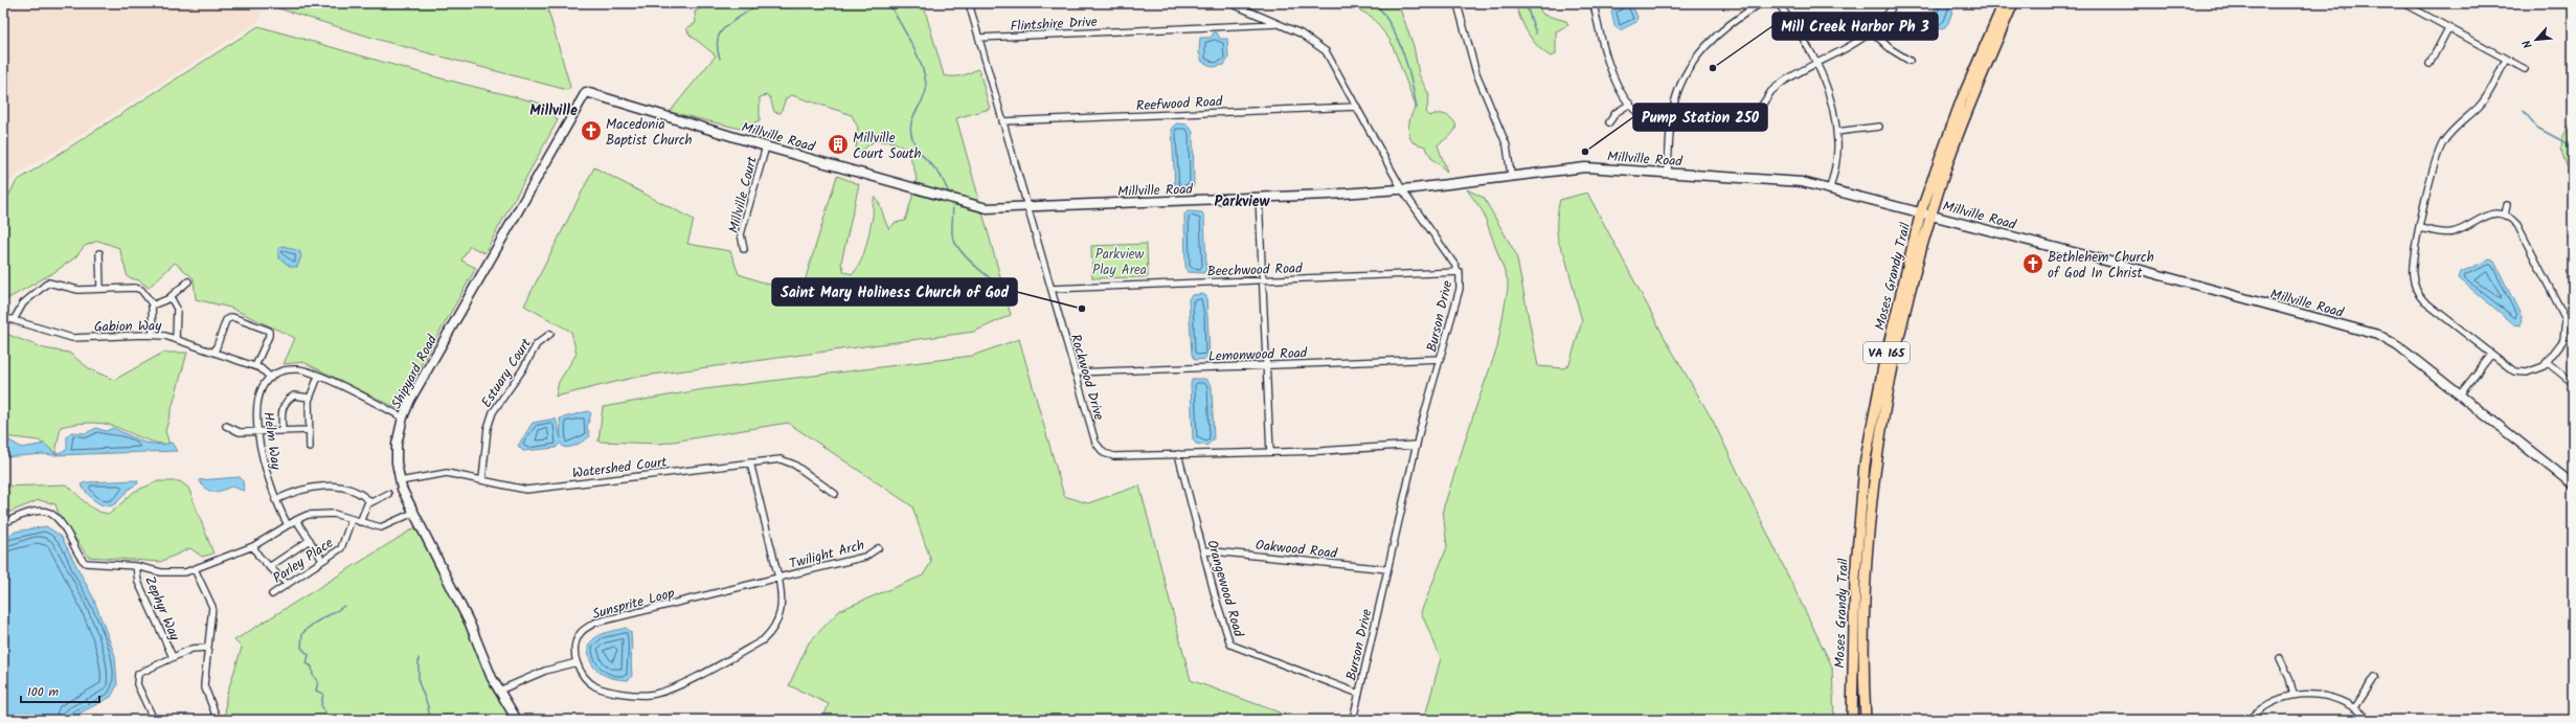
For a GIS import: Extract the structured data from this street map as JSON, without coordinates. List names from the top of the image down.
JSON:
{
  "streets": {
    "main road": ["Moses Grandy Trail", "VA 165"],
    "street": [
      "Flintshire Drive",
      "Reefwood Road",
      "Millville Road",
      "Millville Court",
      "Beechwood Road",
      "Burson Drive",
      "Gabion Way",
      "Lemonwood Road",
      "Shipyard Road",
      "Estuary Court",
      "Rockwood Drive",
      "Helm Way",
      "Watershed Court",
      "Oakwood Road",
      "Twilight Arch",
      "Parley Place",
      "Orangewood Road",
      "Sunsprite Loop",
      "Zephyr Way"
    ]
  },
  "crossings": [
    ["Flintshire Drive", "Burson Drive"],
    ["Flintshire Drive", "Rockwood Drive"],
    ["Reefwood Road", "Burson Drive"],
    ["Reefwood Road", "Rockwood Drive"],
    ["Millville Road", "Millville Court"],
    ["Millville Road", "Moses Grandy Trail"],
    ["Millville Road", "Burson Drive"],
    ["Millville Road", "Shipyard Road"],
    ["Millville Road", "Rockwood Drive"],
    ["Beechwood Road", "Burson Drive"],
    ["Beechwood Road", "Rockwood Drive"],
    ["Burson Drive", "Lemonwood Road"],
    ["Burson Drive", "Rockwood Drive"],
    ["Burson Drive", "Oakwood Road"],
    ["Burson Drive", "Orangewood Road"],
    ["Gabion Way", "Helm Way"],
    ["Lemonwood Road", "Rockwood Drive"],
    ["Shipyard Road", "Watershed Court"],
    ["Estuary Court", "Watershed Court"],
    ["Rockwood Drive", "Orangewood Road"],
    ["Oakwood Road", "Orangewood Road"],
    ["Twilight Arch", "Sunsprite Loop"]
  ],
  "districts": ["Millville", "Parkview"],
  "parks": ["Parkview Play Area"],
  "places": {
    "other": ["Mill Creek Harbor Ph 3", "Pump Station 250", "Saint Mary Holiness Church of God"],
    "church": ["Macedonia Baptist Church", "Bethlehem Church of God In Christ"],
    "building": ["Millville Court South"]
  },
  "scale_bar": "100 m",
  "north": "bottom left"
}
